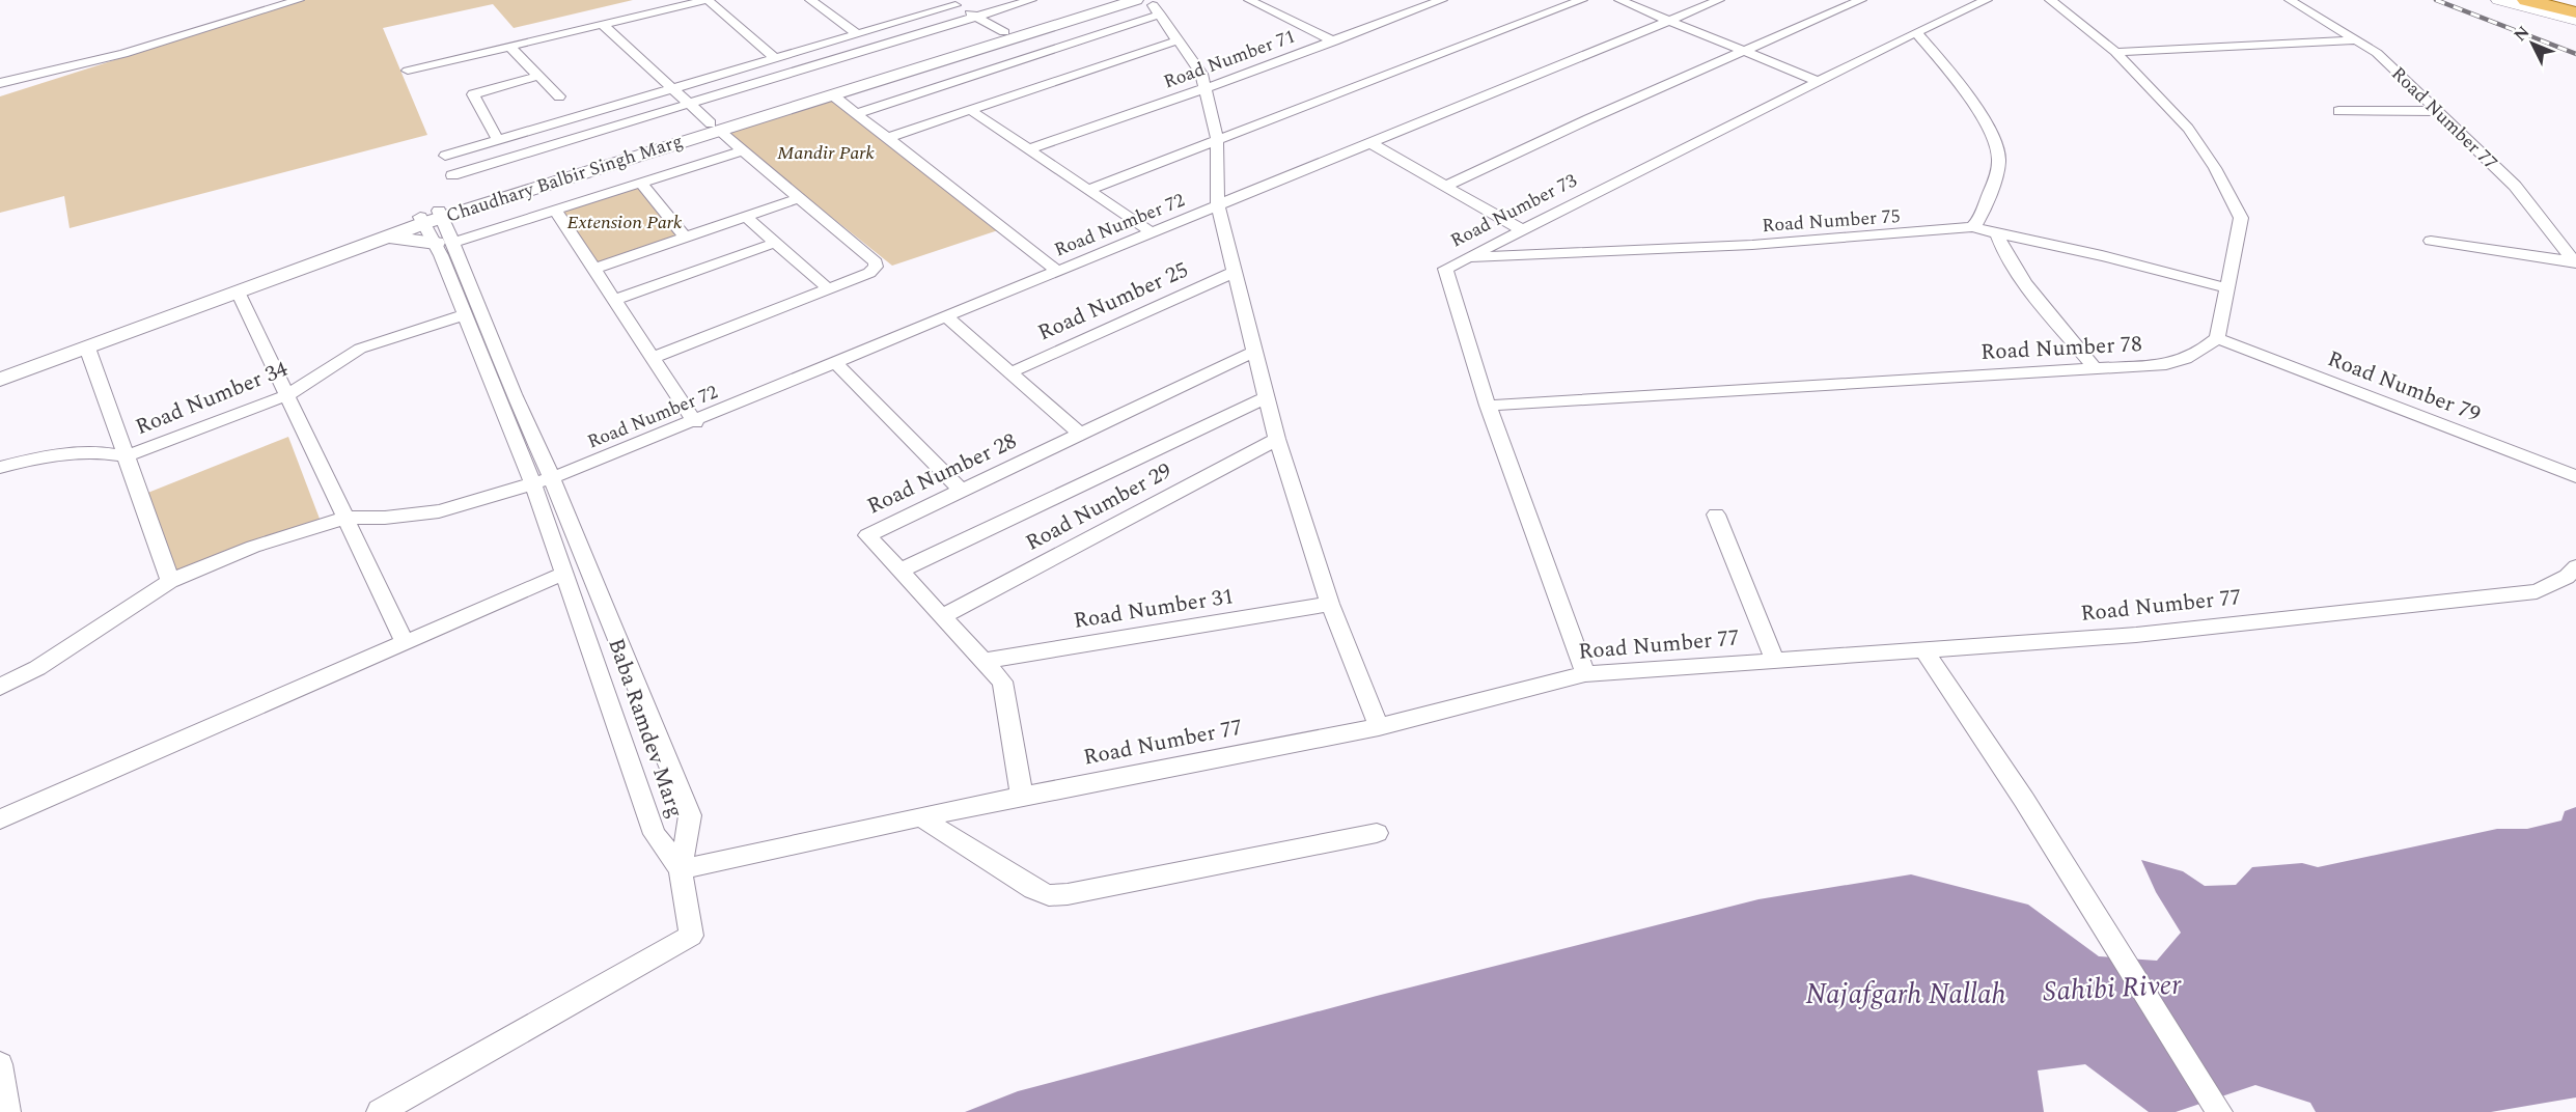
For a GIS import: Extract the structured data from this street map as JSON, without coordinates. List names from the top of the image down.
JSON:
{
  "streets": {
    "street": [
      "Road Number 71",
      "Road Number 77",
      "Chaudhary Balbir Singh Marg",
      "Road Number 73",
      "Road Number 75",
      "Road Number 72",
      "Road Number 25",
      "Road Number 78",
      "Road Number 79",
      "Road Number 34",
      "Road Number 28",
      "Road Number 29",
      "Road Number 31",
      "Baba Ramdev Marg"
    ]
  },
  "crossings": [
    ["Road Number 77", "Road Number 73"],
    ["Road Number 77", "Road Number 28"],
    ["Road Number 77", "Baba Ramdev Marg"],
    ["Chaudhary Balbir Singh Marg", "Baba Ramdev Marg"],
    ["Road Number 73", "Road Number 75"],
    ["Road Number 73", "Road Number 78"],
    ["Road Number 72", "Baba Ramdev Marg"],
    ["Road Number 78", "Road Number 79"],
    ["Road Number 34", "Baba Ramdev Marg"],
    ["Road Number 28", "Road Number 29"],
    ["Road Number 28", "Road Number 31"]
  ],
  "water": ["Sahibi River", "Najafgarh Nallah"],
  "parks": ["Mandir Park", "Extension Park"],
  "north": "top left"
}
